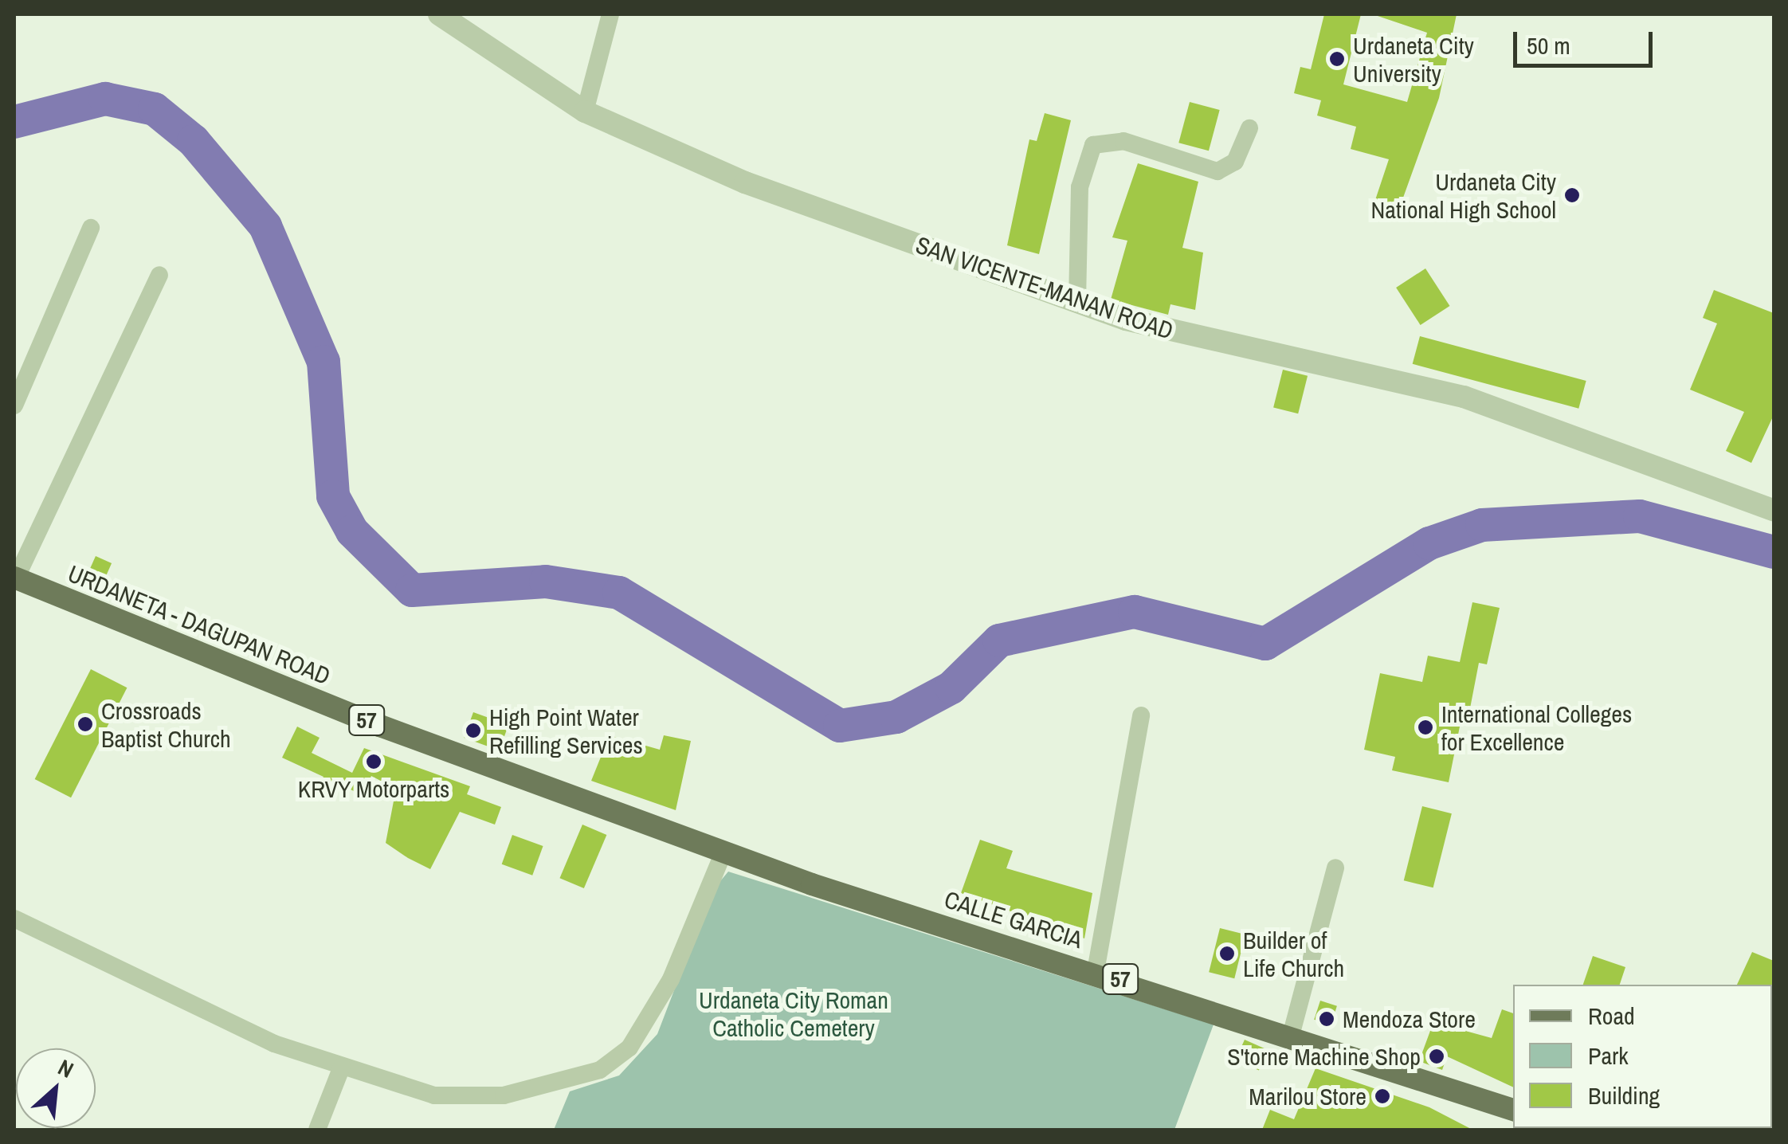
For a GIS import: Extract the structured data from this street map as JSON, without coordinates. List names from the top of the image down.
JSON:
{
  "streets": {
    "main road": ["URDANETA - DAGUPAN ROAD", "57", "CALLE GARCIA"],
    "street": ["SAN VICENTE-MANAN ROAD"]
  },
  "crossings": [
    ["URDANETA - DAGUPAN ROAD", "CALLE GARCIA"]
  ],
  "parks": ["Urdaneta City Roman Catholic Cemetery"],
  "places": [
    "Urdaneta City University",
    "Urdaneta City National High School",
    "Crossroads Baptist Church",
    "International Colleges for Excellence",
    "High Point Water Refilling Services",
    "KRVY Motorparts",
    "Builder of Life Church",
    "Mendoza Store",
    "S'torne Machine Shop",
    "Marilou Store"
  ],
  "legend": ["Road", "Park", "Building"],
  "scale_bar": "50 m",
  "north": "top right"
}
